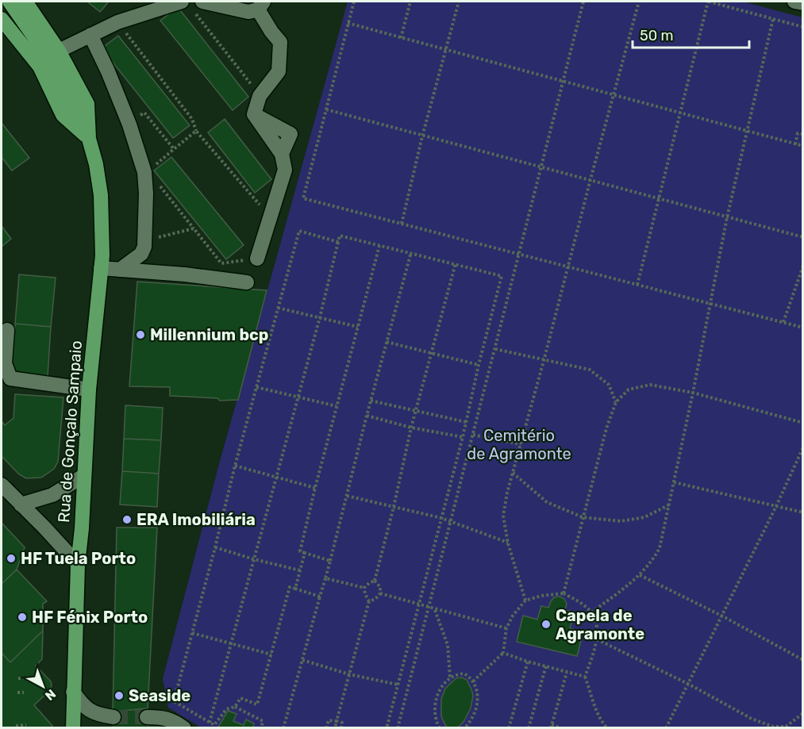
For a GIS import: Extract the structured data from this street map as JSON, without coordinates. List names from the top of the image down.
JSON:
{
  "streets": {
    "main road": ["Rua de Gonçalo Sampaio"]
  },
  "parks": ["Cemitério de Agramonte"],
  "places": [
    "Millennium bcp",
    "ERA Imobiliária",
    "HF Tuela Porto",
    "HF Fénix Porto",
    "Capela de Agramonte",
    "Seaside"
  ],
  "scale_bar": "50 m",
  "north": "bottom right"
}
